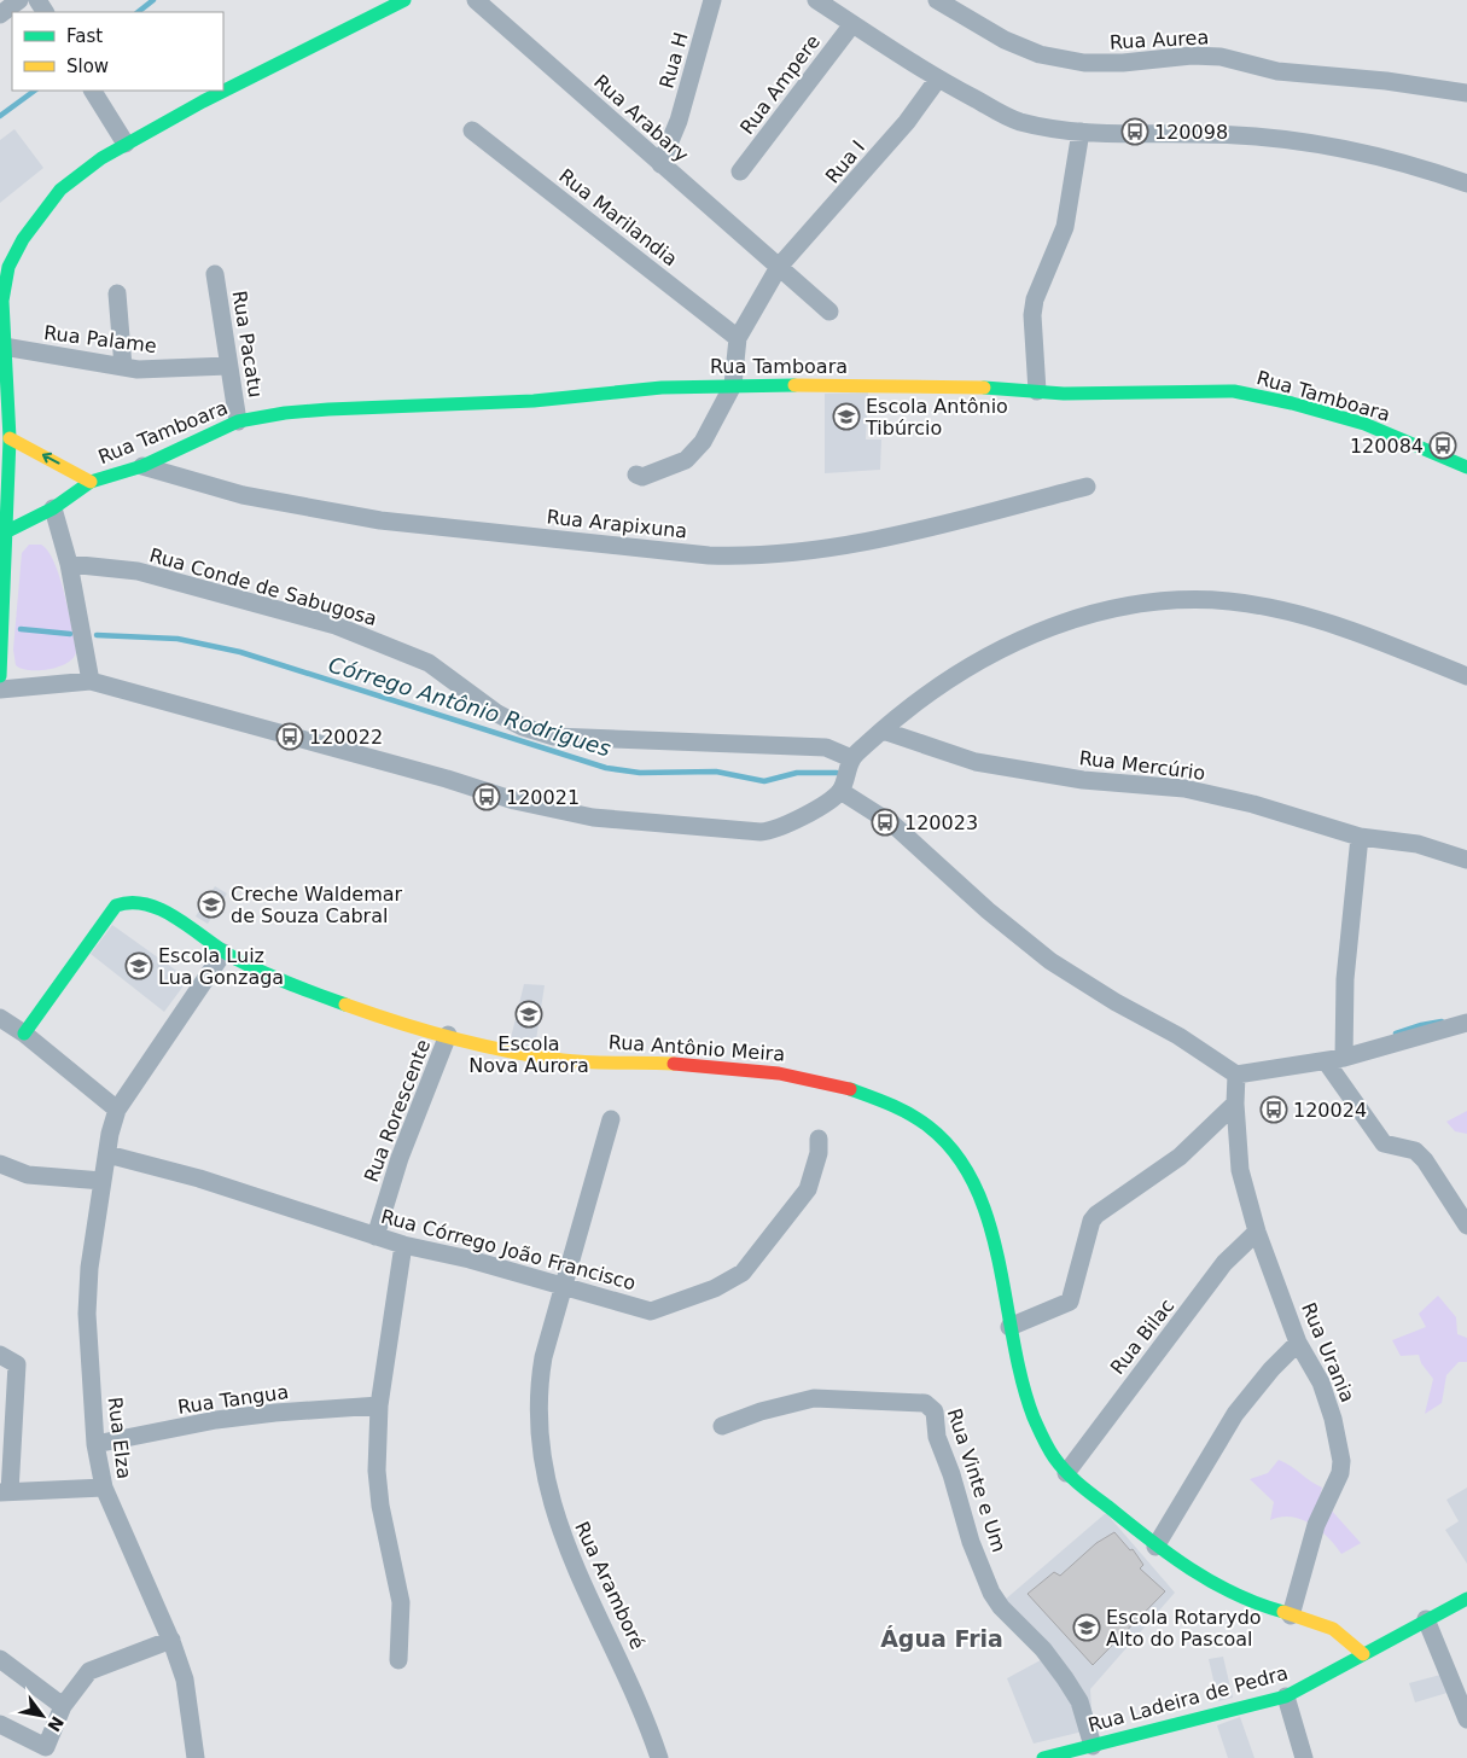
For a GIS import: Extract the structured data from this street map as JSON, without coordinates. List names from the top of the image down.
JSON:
{
  "streets": {
    "street": [
      "Rua Aurea",
      "Rua H",
      "Rua Ampere",
      "Rua Arabary",
      "Rua I",
      "Rua Marilandia",
      "Rua Palame",
      "Rua Pacatu",
      "Rua Tamboara",
      "Rua Arapixuna",
      "Rua Conde de Sabugosa",
      "Rua Mercúrio",
      "Rua Antônio Meira",
      "Rua Rorescente",
      "Rua Córrego João Francisco",
      "Rua Bilac",
      "Rua Urania",
      "Rua Tangua",
      "Rua Elza",
      "Rua Vinte e Um",
      "Rua Aramboré",
      "Rua Ladeira de Pedra"
    ]
  },
  "crossings": [
    ["Rua H", "Rua Arabary"],
    ["Rua Arabary", "Rua I"],
    ["Rua I", "Rua Marilandia"],
    ["Rua Palame", "Rua Pacatu"],
    ["Rua Pacatu", "Rua Tamboara"],
    ["Rua Tamboara", "Rua Arapixuna"],
    ["Rua Antônio Meira", "Rua Rorescente"],
    ["Rua Antônio Meira", "Rua Bilac"],
    ["Rua Antônio Meira", "Rua Urania"],
    ["Rua Antônio Meira", "Rua Ladeira de Pedra"],
    ["Rua Rorescente", "Rua Córrego João Francisco"],
    ["Rua Córrego João Francisco", "Rua Elza"],
    ["Rua Córrego João Francisco", "Rua Aramboré"],
    ["Rua Bilac", "Rua Urania"],
    ["Rua Tangua", "Rua Elza"],
    ["Rua Vinte e Um", "Rua Ladeira de Pedra"]
  ],
  "districts": ["Água Fria"],
  "water": ["Córrego Antônio Rodrigues"],
  "places": {
    "bus stop": [
      "120098",
      "120084",
      "120022",
      "120021",
      "120023",
      "120024"
    ],
    "school or university": [
      "Escola Antônio Tibúrcio",
      "Creche Waldemar de Souza Cabral",
      "Escola Luiz Lua Gonzaga",
      "Escola Nova Aurora",
      "Escola Rotarydo Alto do Pascoal"
    ]
  },
  "legend": ["Fast", "Slow"],
  "north": "bottom right"
}
